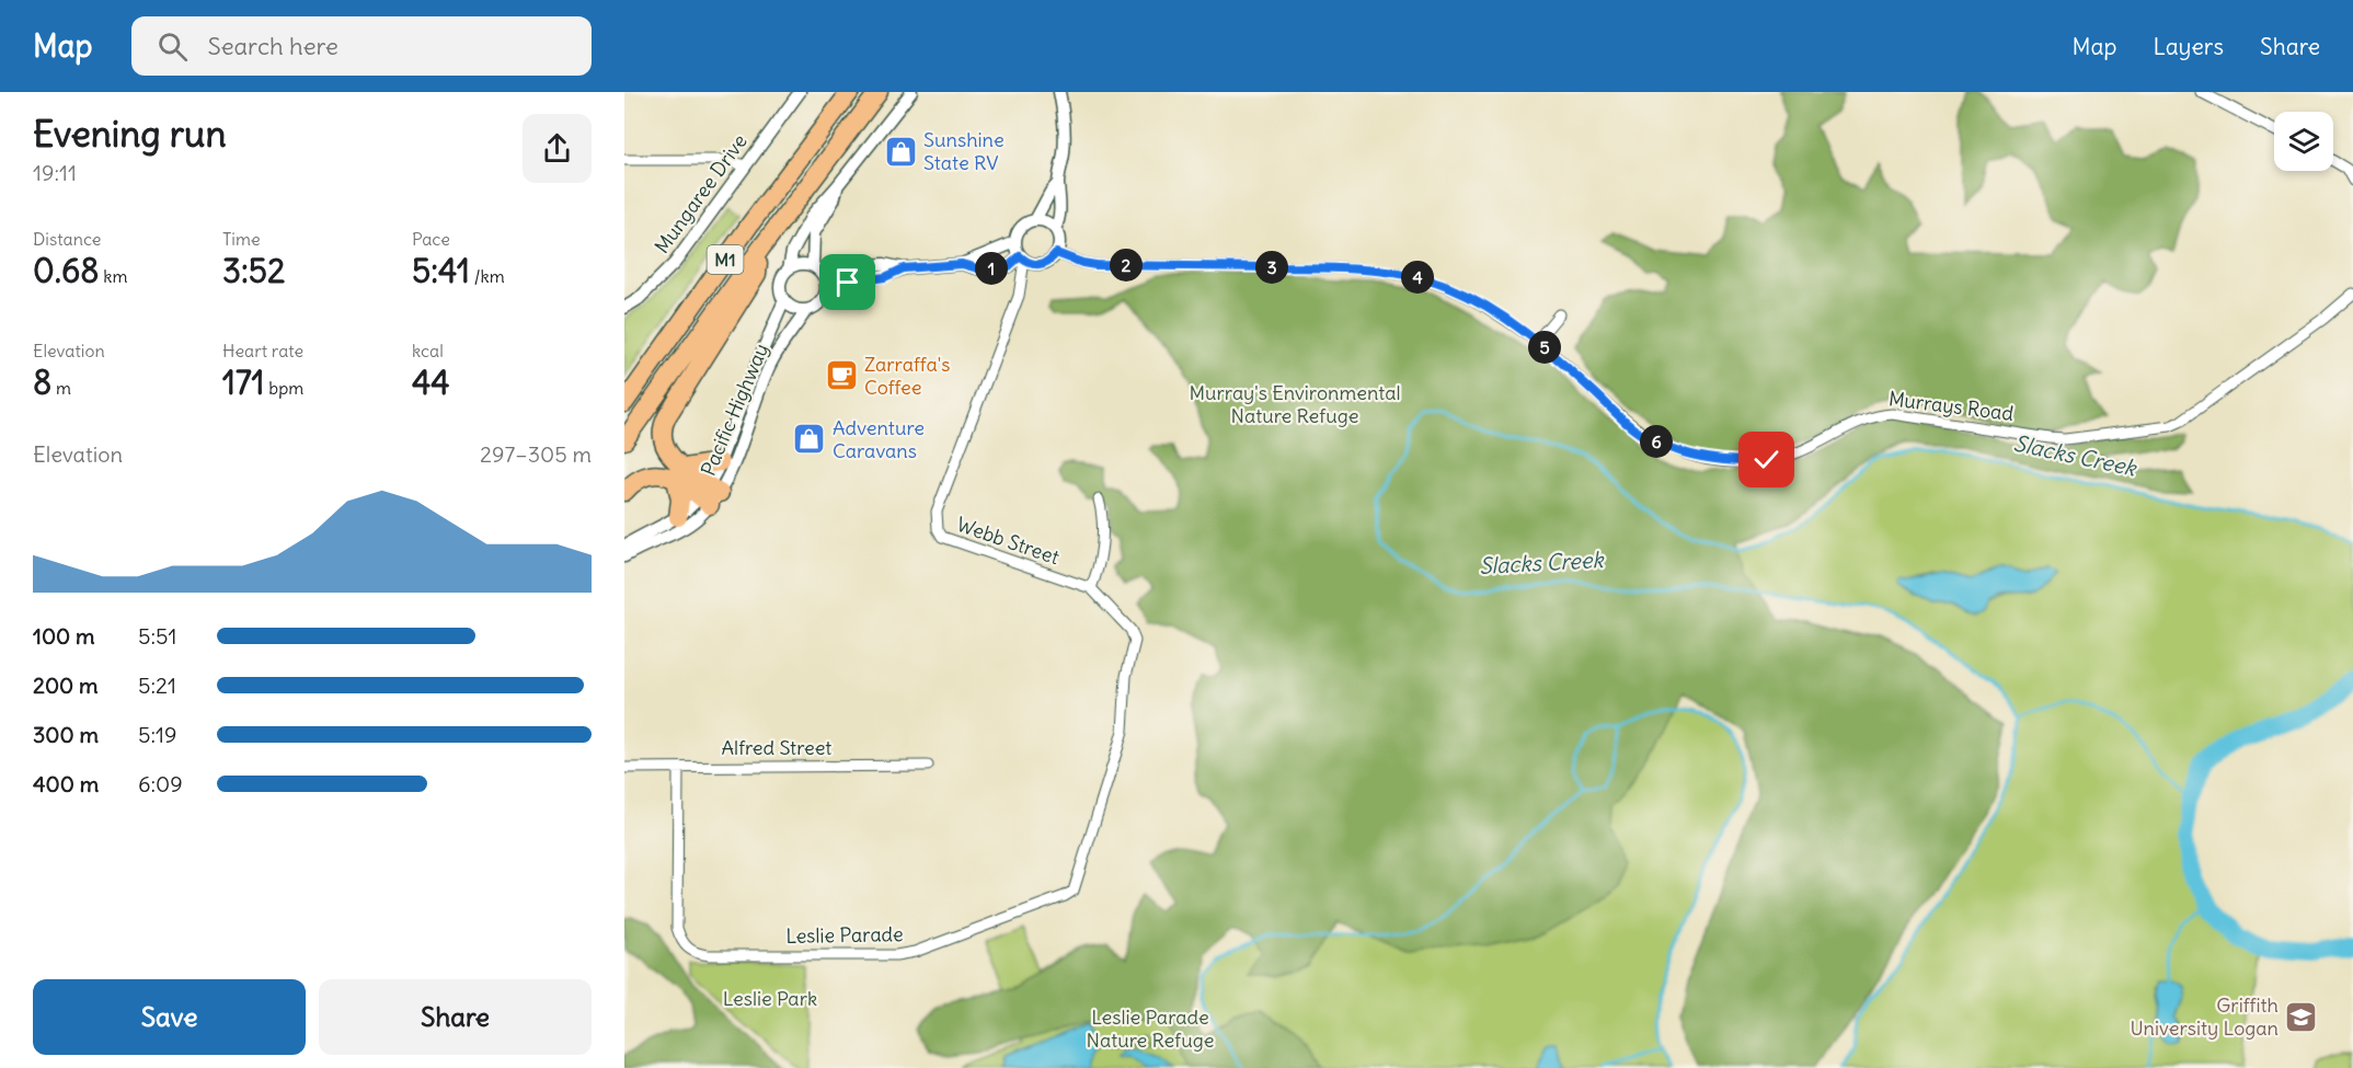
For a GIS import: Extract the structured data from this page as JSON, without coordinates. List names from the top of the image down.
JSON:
{
  "streets": {
    "highway": ["M1"],
    "street": [
      "Mungaree Drive",
      "Murrays Road",
      "Pacific Highway",
      "Webb Street",
      "Alfred Street",
      "Leslie Parade"
    ]
  },
  "crossings": [
    ["Murrays Road", "Webb Street"],
    ["Webb Street", "Leslie Parade"],
    ["Alfred Street", "Leslie Parade"]
  ],
  "water": ["Slacks Creek"],
  "parks": ["Murray's Environmental Nature Refuge", "Leslie Park", "Leslie Parade Nature Refuge"],
  "places": {
    "shop": ["Sunshine State RV", "Adventure Caravans"],
    "cafe": ["Zarraffa's Coffee"],
    "school or university": ["Griffith University Logan"]
  },
  "page": {
    "header": "Map",
    "search": "Search here",
    "nav": ["Map", "Layers", "Share"],
    "heading": ["Evening run", "19:11"],
    "stats": [
      ["Distance", "0.68 km"],
      ["Time", "3:52"],
      ["Pace", "5:41 /km"],
      ["Elevation", "8 m"],
      ["Heart rate", "171 bpm"],
      ["kcal", "44"]
    ],
    "pins": [
      "2",
      "3",
      "1",
      "4",
      "5",
      "6"
    ],
    "chart": ["Elevation", "297–305 m"],
    "list": [
      {
        "name": "100 m",
        "note": "5:51"
      },
      {
        "name": "200 m",
        "note": "5:21"
      },
      {
        "name": "300 m",
        "note": "5:19"
      },
      {
        "name": "400 m",
        "note": "6:09"
      }
    ],
    "buttons": ["Save", "Share"]
  }
}
